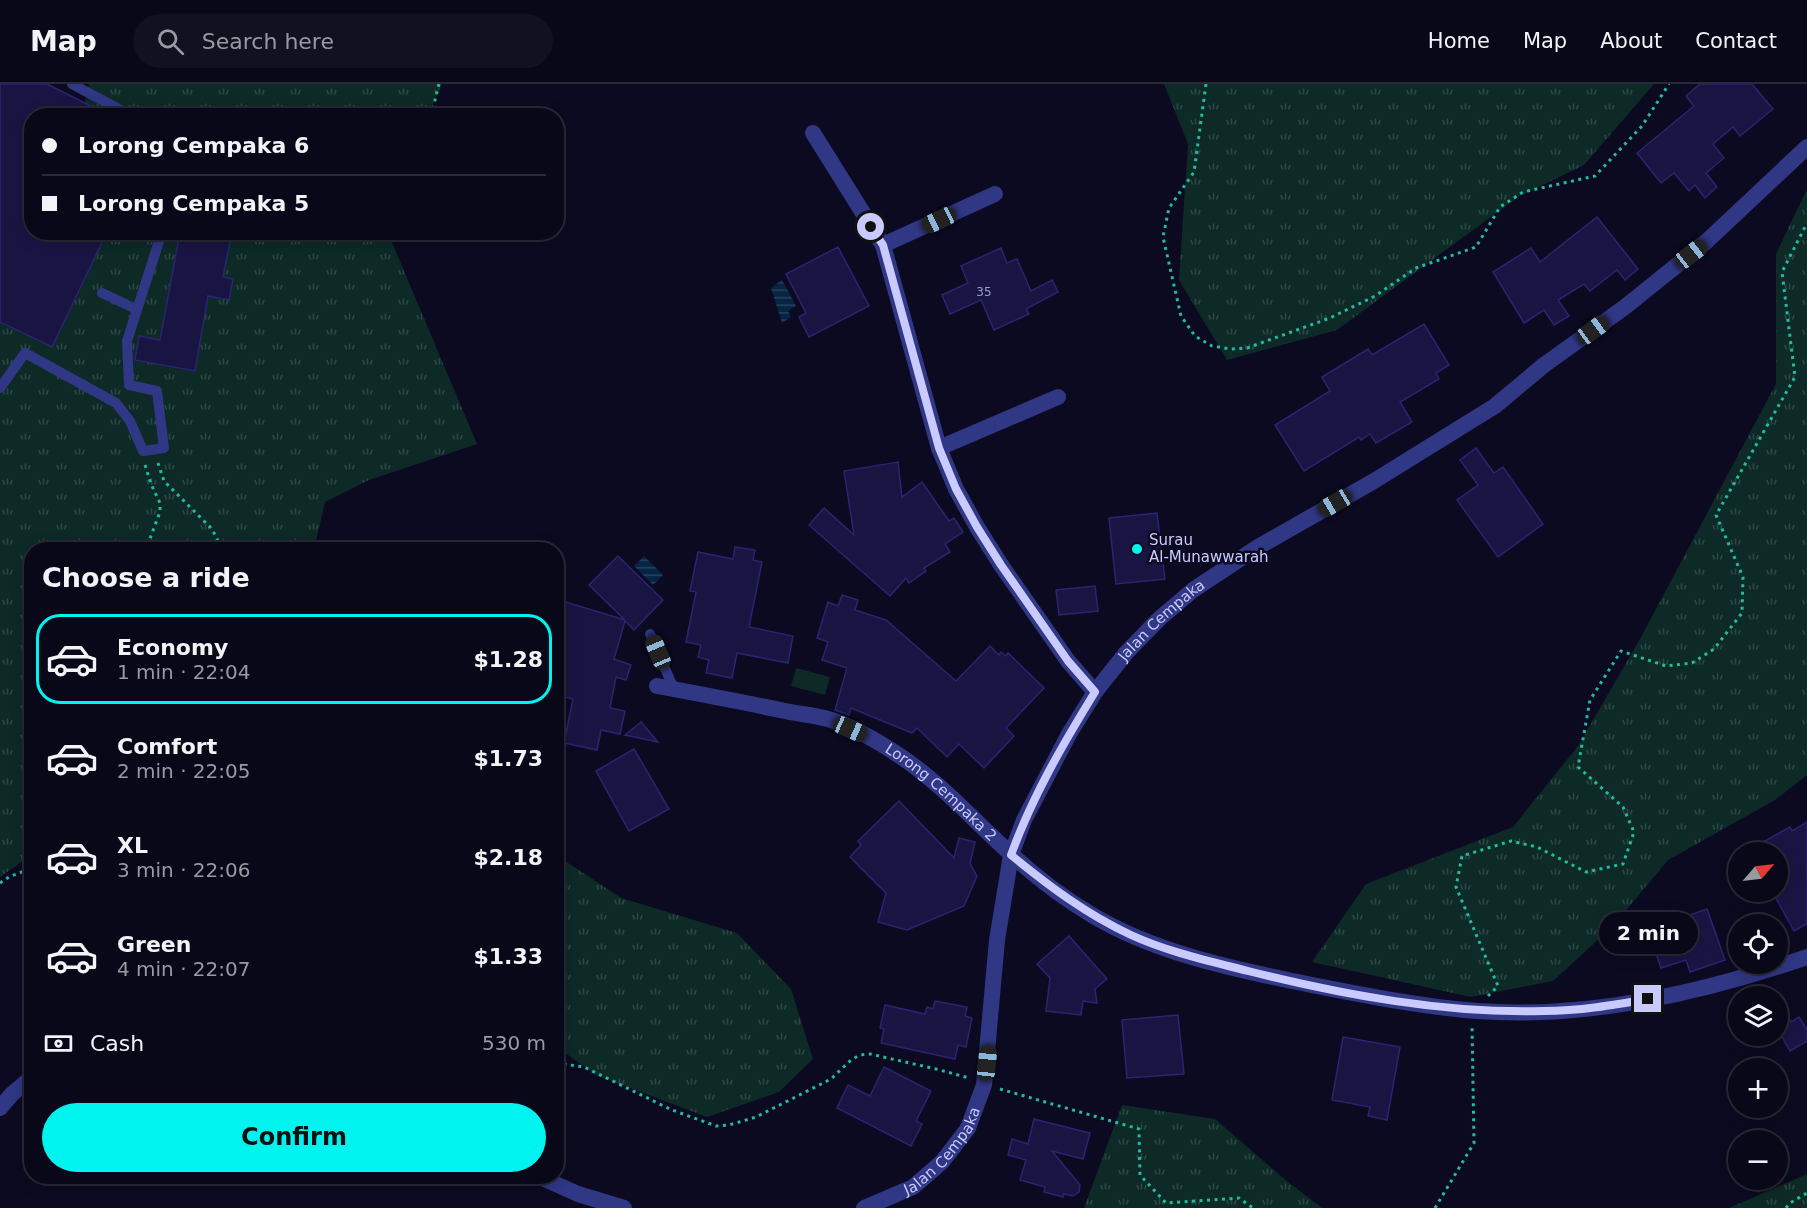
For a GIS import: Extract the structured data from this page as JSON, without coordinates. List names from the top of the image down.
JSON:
{
  "streets": {
    "street": ["Jalan Cempaka", "Lorong Cempaka 2"]
  },
  "crossings": [
    ["Jalan Cempaka", "Lorong Cempaka 2"]
  ],
  "places": ["Surau Al-Munawwarah"],
  "house_numbers": ["35"],
  "north": "top right",
  "page": {
    "header": "Map",
    "search": "Search here",
    "nav": [
      "Home",
      "Map",
      "About",
      "Contact"
    ],
    "banner": ["Lorong Cempaka 6", "Lorong Cempaka 5"],
    "heading": "Choose a ride",
    "list": [
      {
        "name": "Economy",
        "note": "1 min · 22:04",
        "value": "$1.28"
      },
      {
        "name": "Comfort",
        "note": "2 min · 22:05",
        "value": "$1.73"
      },
      {
        "name": "XL",
        "note": "3 min · 22:06",
        "value": "$2.18"
      },
      {
        "name": "Green",
        "note": "4 min · 22:07",
        "value": "$1.33"
      }
    ],
    "map_buttons": ["+", "−"],
    "bubble": "2 min",
    "pay": ["Cash", "530 m"],
    "buttons": "Confirm"
  }
}
